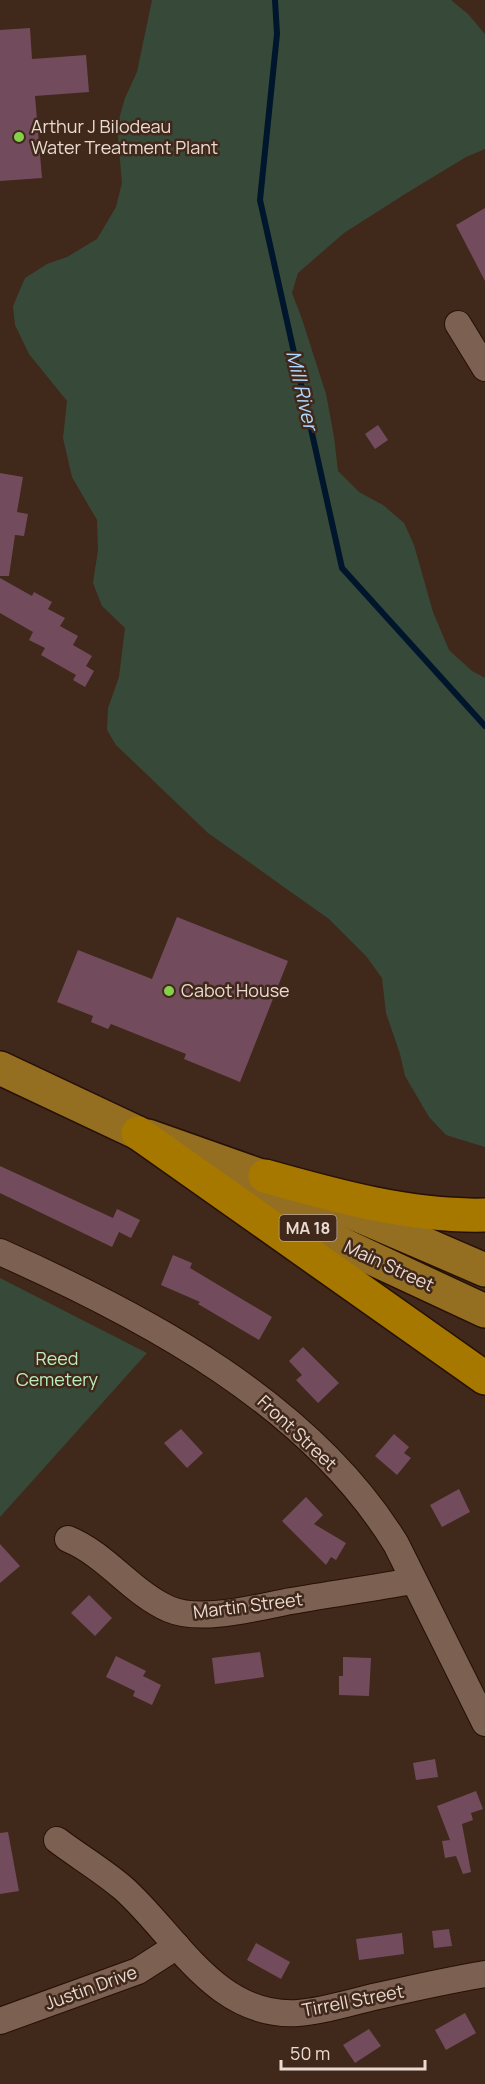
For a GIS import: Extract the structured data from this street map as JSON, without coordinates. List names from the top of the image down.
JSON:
{
  "streets": {
    "main road": ["MA 18", "Main Street"],
    "street": [
      "Front Street",
      "Martin Street",
      "Justin Drive",
      "Tirrell Street"
    ]
  },
  "crossings": [
    ["Front Street", "Martin Street"],
    ["Justin Drive", "Tirrell Street"]
  ],
  "water": ["Mill River"],
  "parks": ["Reed Cemetery"],
  "places": ["Arthur J Bilodeau Water Treatment Plant", "Cabot House"],
  "scale_bar": "50 m"
}
